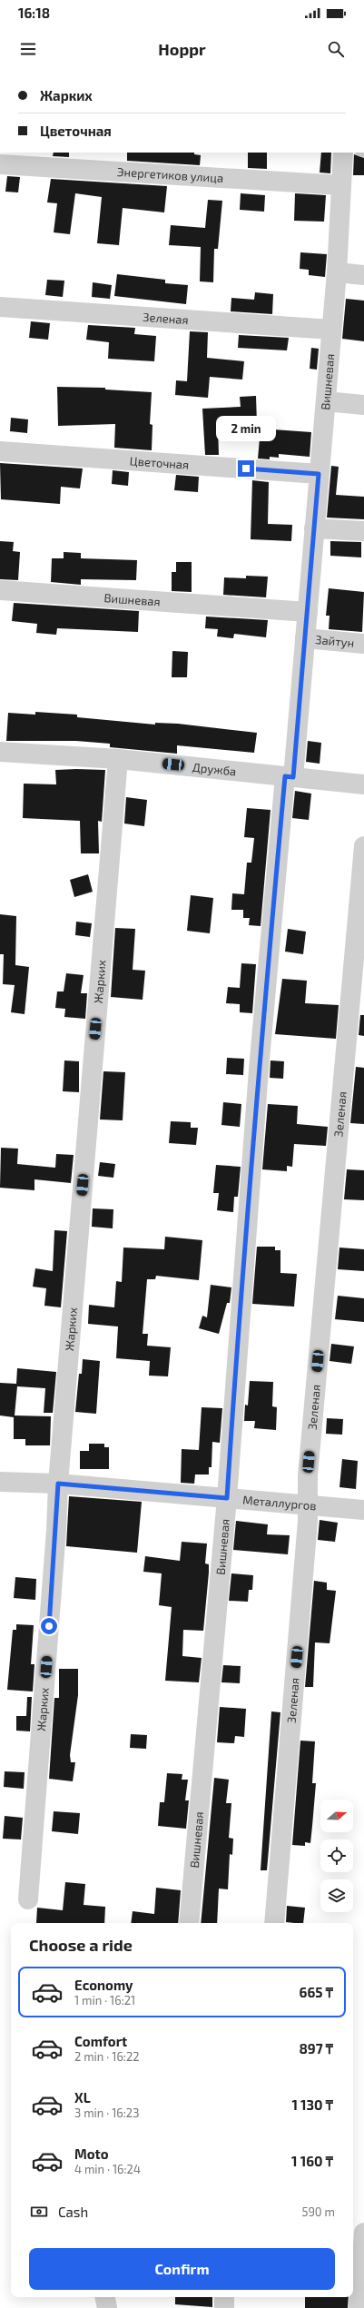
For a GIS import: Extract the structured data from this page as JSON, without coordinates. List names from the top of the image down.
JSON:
{
  "streets": {
    "street": [
      "Энергетиков улица",
      "Зеленая",
      "Вишневая",
      "Цветочная",
      "Зайтун",
      "Дружба",
      "Жарких",
      "Металлургов"
    ]
  },
  "crossings": [
    ["Энергетиков улица", "Вишневая"],
    ["Зеленая", "Вишневая"],
    ["Зеленая", "Металлургов"],
    ["Вишневая", "Цветочная"],
    ["Вишневая", "Зайтун"],
    ["Вишневая", "Дружба"],
    ["Вишневая", "Металлургов"],
    ["Дружба", "Жарких"],
    ["Жарких", "Металлургов"]
  ],
  "north": "right",
  "page": {
    "status": "16:18",
    "header": "Hoppr",
    "banner": ["Жарких", "Цветочная"],
    "bubble": "2 min",
    "heading": "Choose a ride",
    "list": [
      {
        "name": "Economy",
        "note": "1 min · 16:21",
        "value": "665 ₸"
      },
      {
        "name": "Comfort",
        "note": "2 min · 16:22",
        "value": "897 ₸"
      },
      {
        "name": "XL",
        "note": "3 min · 16:23",
        "value": "1 130 ₸"
      },
      {
        "name": "Moto",
        "note": "4 min · 16:24",
        "value": "1 160 ₸"
      }
    ],
    "pay": ["Cash", "590 m"],
    "buttons": "Confirm"
  }
}
